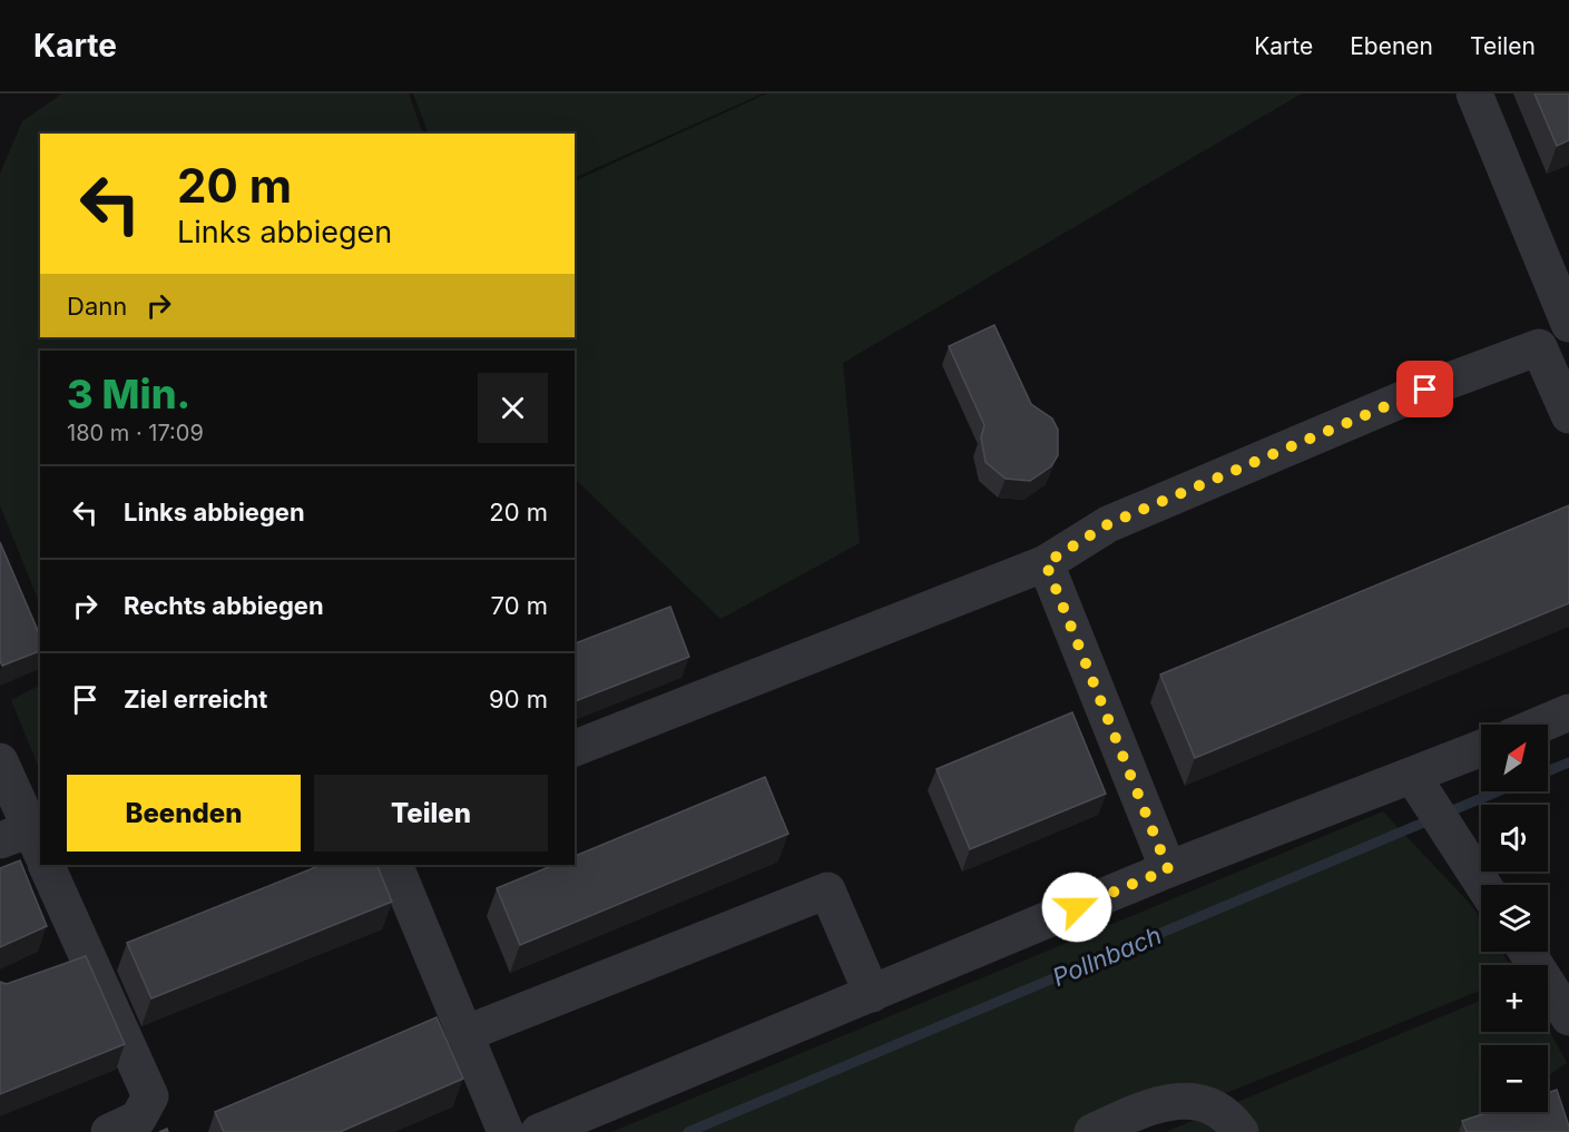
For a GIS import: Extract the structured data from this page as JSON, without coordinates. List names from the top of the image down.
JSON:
{
  "water": ["Pollnbach"],
  "north": "top right",
  "page": {
    "header": "Karte",
    "nav": ["Karte", "Ebenen", "Teilen"],
    "turn": ["20 m", "Links abbiegen"],
    "then": "Dann",
    "heading": ["3 Min.", "180 m · 17:09"],
    "list": [
      {
        "name": "Links abbiegen",
        "value": "20 m"
      },
      {
        "name": "Rechts abbiegen",
        "value": "70 m"
      },
      {
        "name": "Ziel erreicht",
        "value": "90 m"
      }
    ],
    "map_buttons": ["+", "−"],
    "buttons": ["Beenden", "Teilen"]
  }
}
